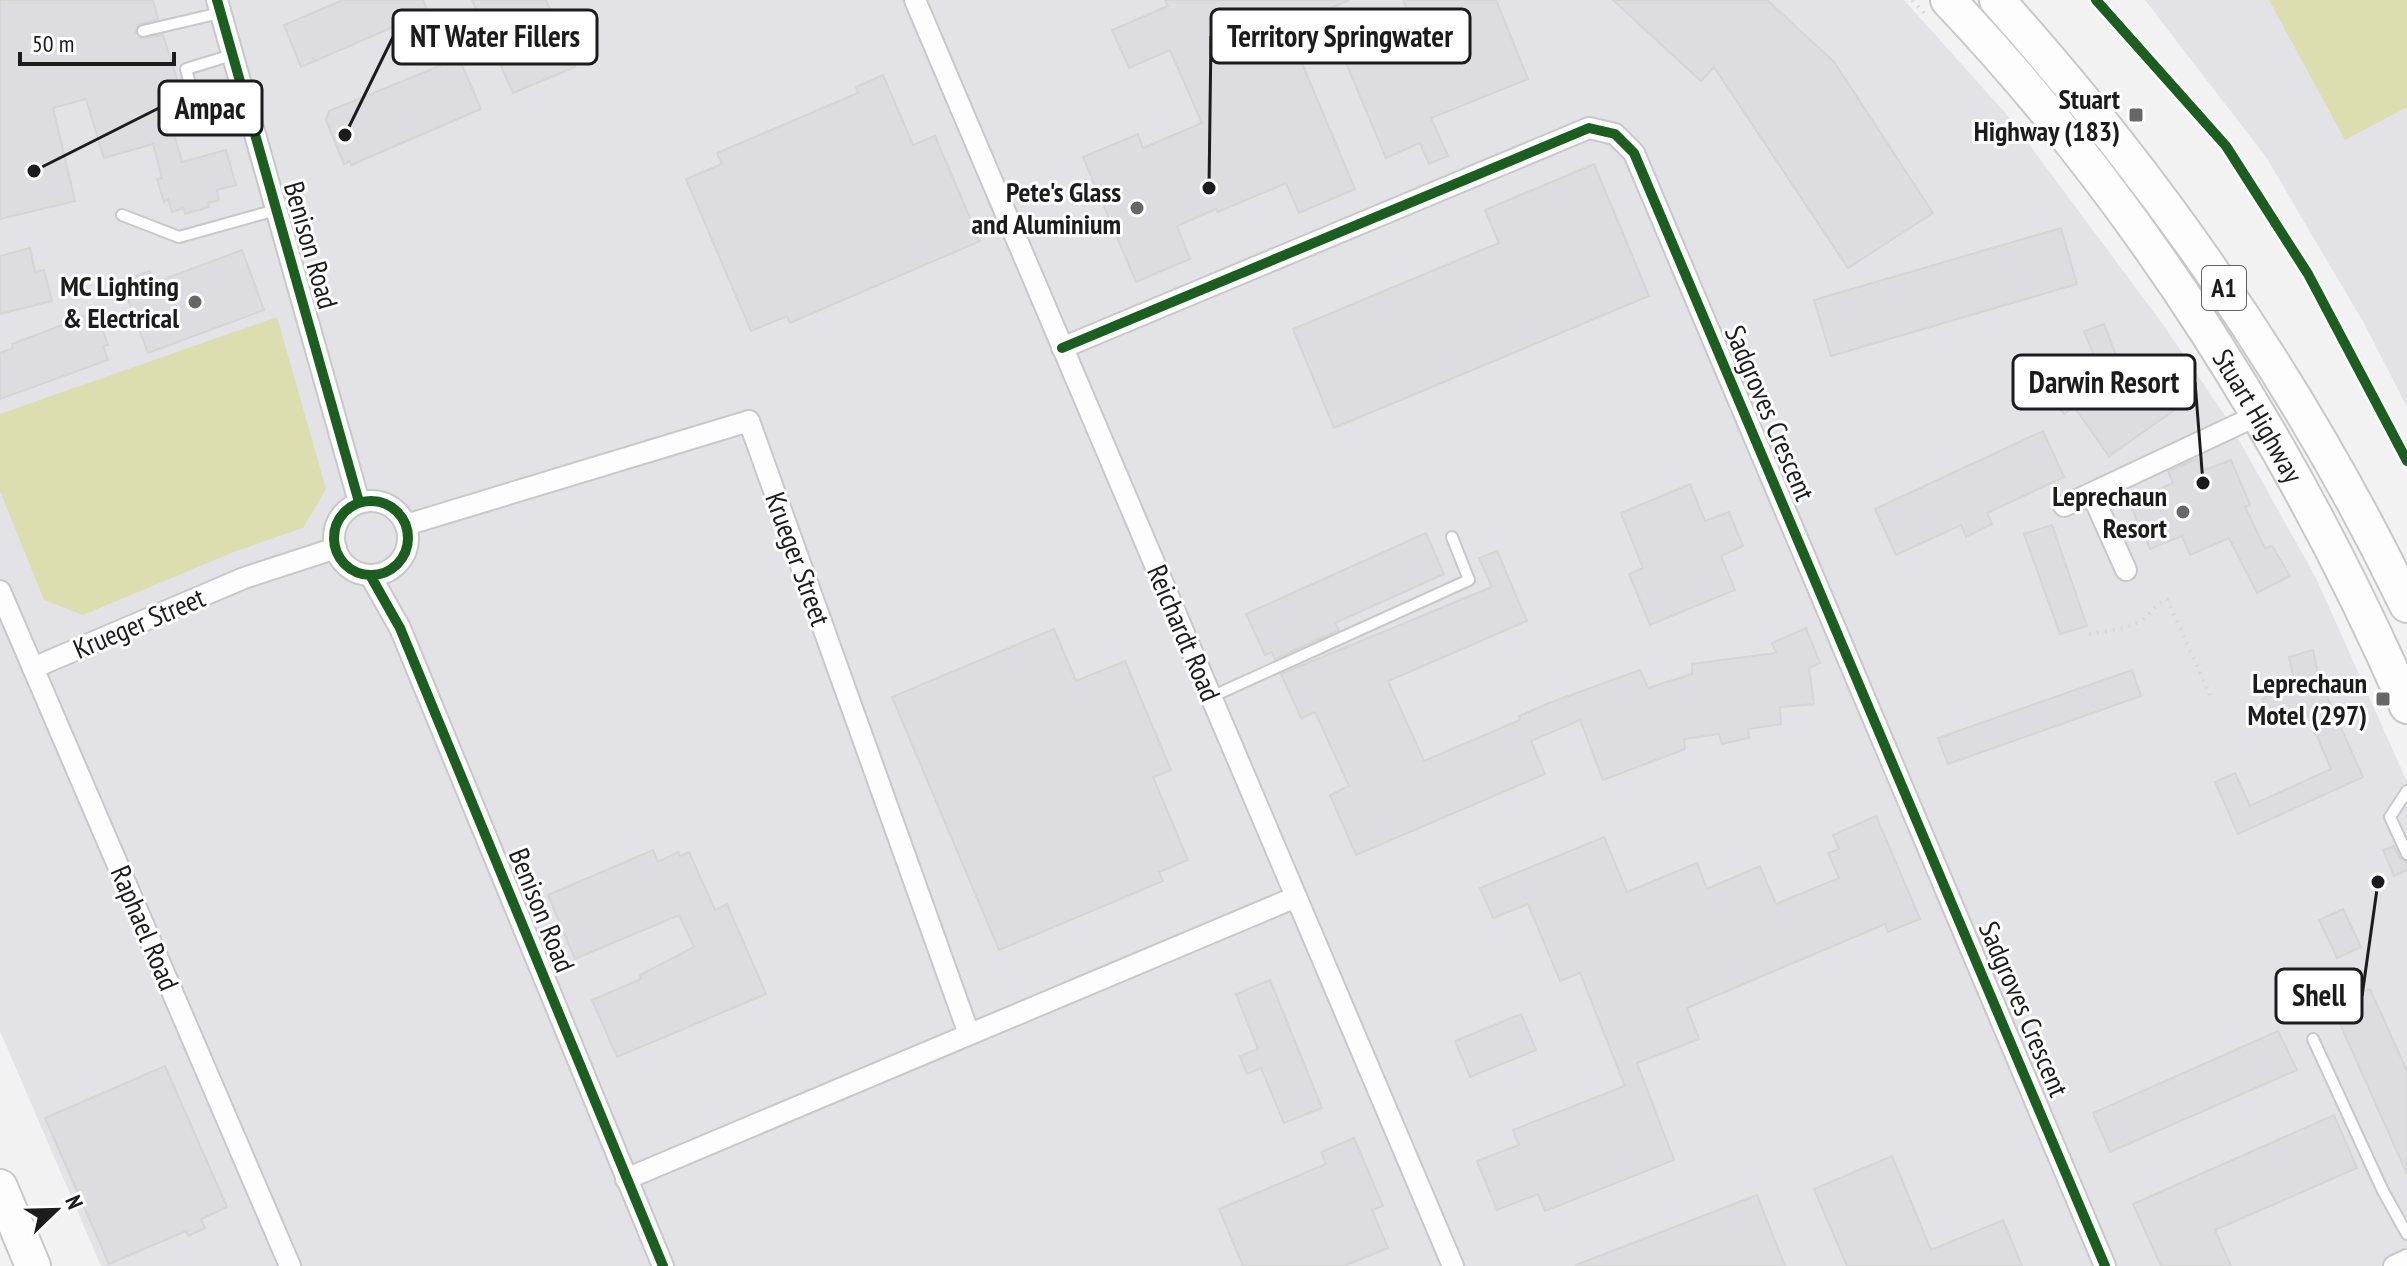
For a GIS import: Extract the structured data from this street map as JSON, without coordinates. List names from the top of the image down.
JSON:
{
  "streets": {
    "main road": ["A1", "Stuart Highway"],
    "street": [
      "Benison Road",
      "Sadgroves Crescent",
      "Krueger Street",
      "Reichardt Road",
      "Raphael Road"
    ]
  },
  "crossings": [
    ["Benison Road", "Krueger Street"],
    ["Sadgroves Crescent", "Reichardt Road"],
    ["Krueger Street", "Raphael Road"]
  ],
  "places": {
    "transit": ["Stuart Highway (183)", "Leprechaun Motel (297)"],
    "other": [
      "NT Water Fillers",
      "Ampac",
      "Territory Springwater",
      "Pete's Glass and Aluminium",
      "MC Lighting & Electrical",
      "Darwin Resort",
      "Leprechaun Resort",
      "Shell"
    ]
  },
  "scale_bar": "50 m",
  "north": "top right"
}
